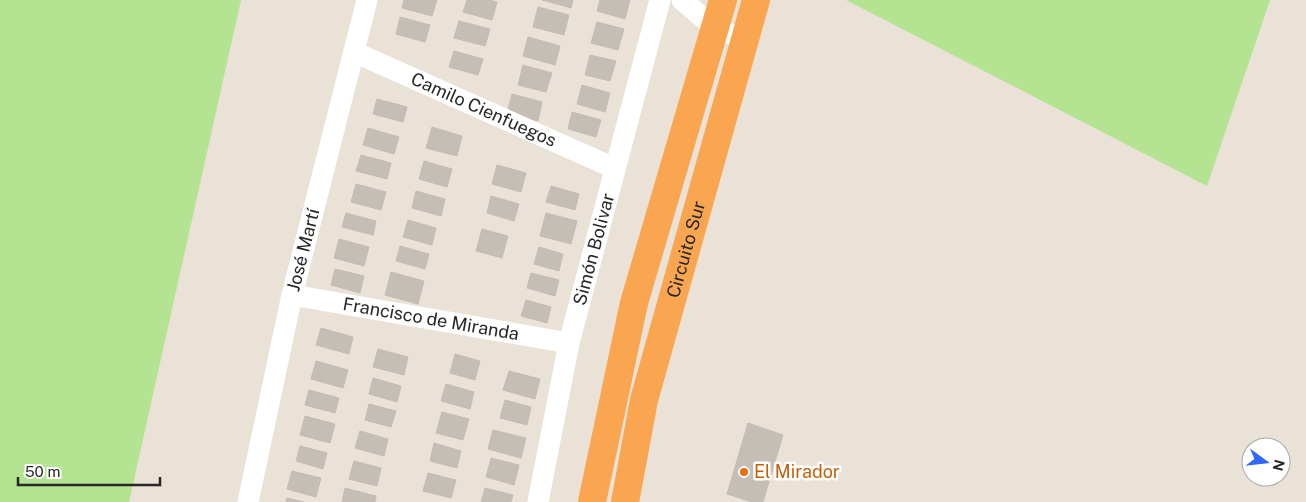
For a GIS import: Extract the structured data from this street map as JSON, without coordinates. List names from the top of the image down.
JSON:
{
  "streets": {
    "highway": ["Circuito Sur"],
    "street": [
      "Camilo Cienfuegos",
      "José Martí",
      "Simón Bolivar",
      "Francisco de Miranda"
    ]
  },
  "crossings": [
    ["Camilo Cienfuegos", "José Martí"],
    ["Camilo Cienfuegos", "Simón Bolivar"],
    ["José Martí", "Francisco de Miranda"],
    ["Simón Bolivar", "Francisco de Miranda"]
  ],
  "places": ["El Mirador"],
  "scale_bar": "50 m",
  "north": "right"
}
